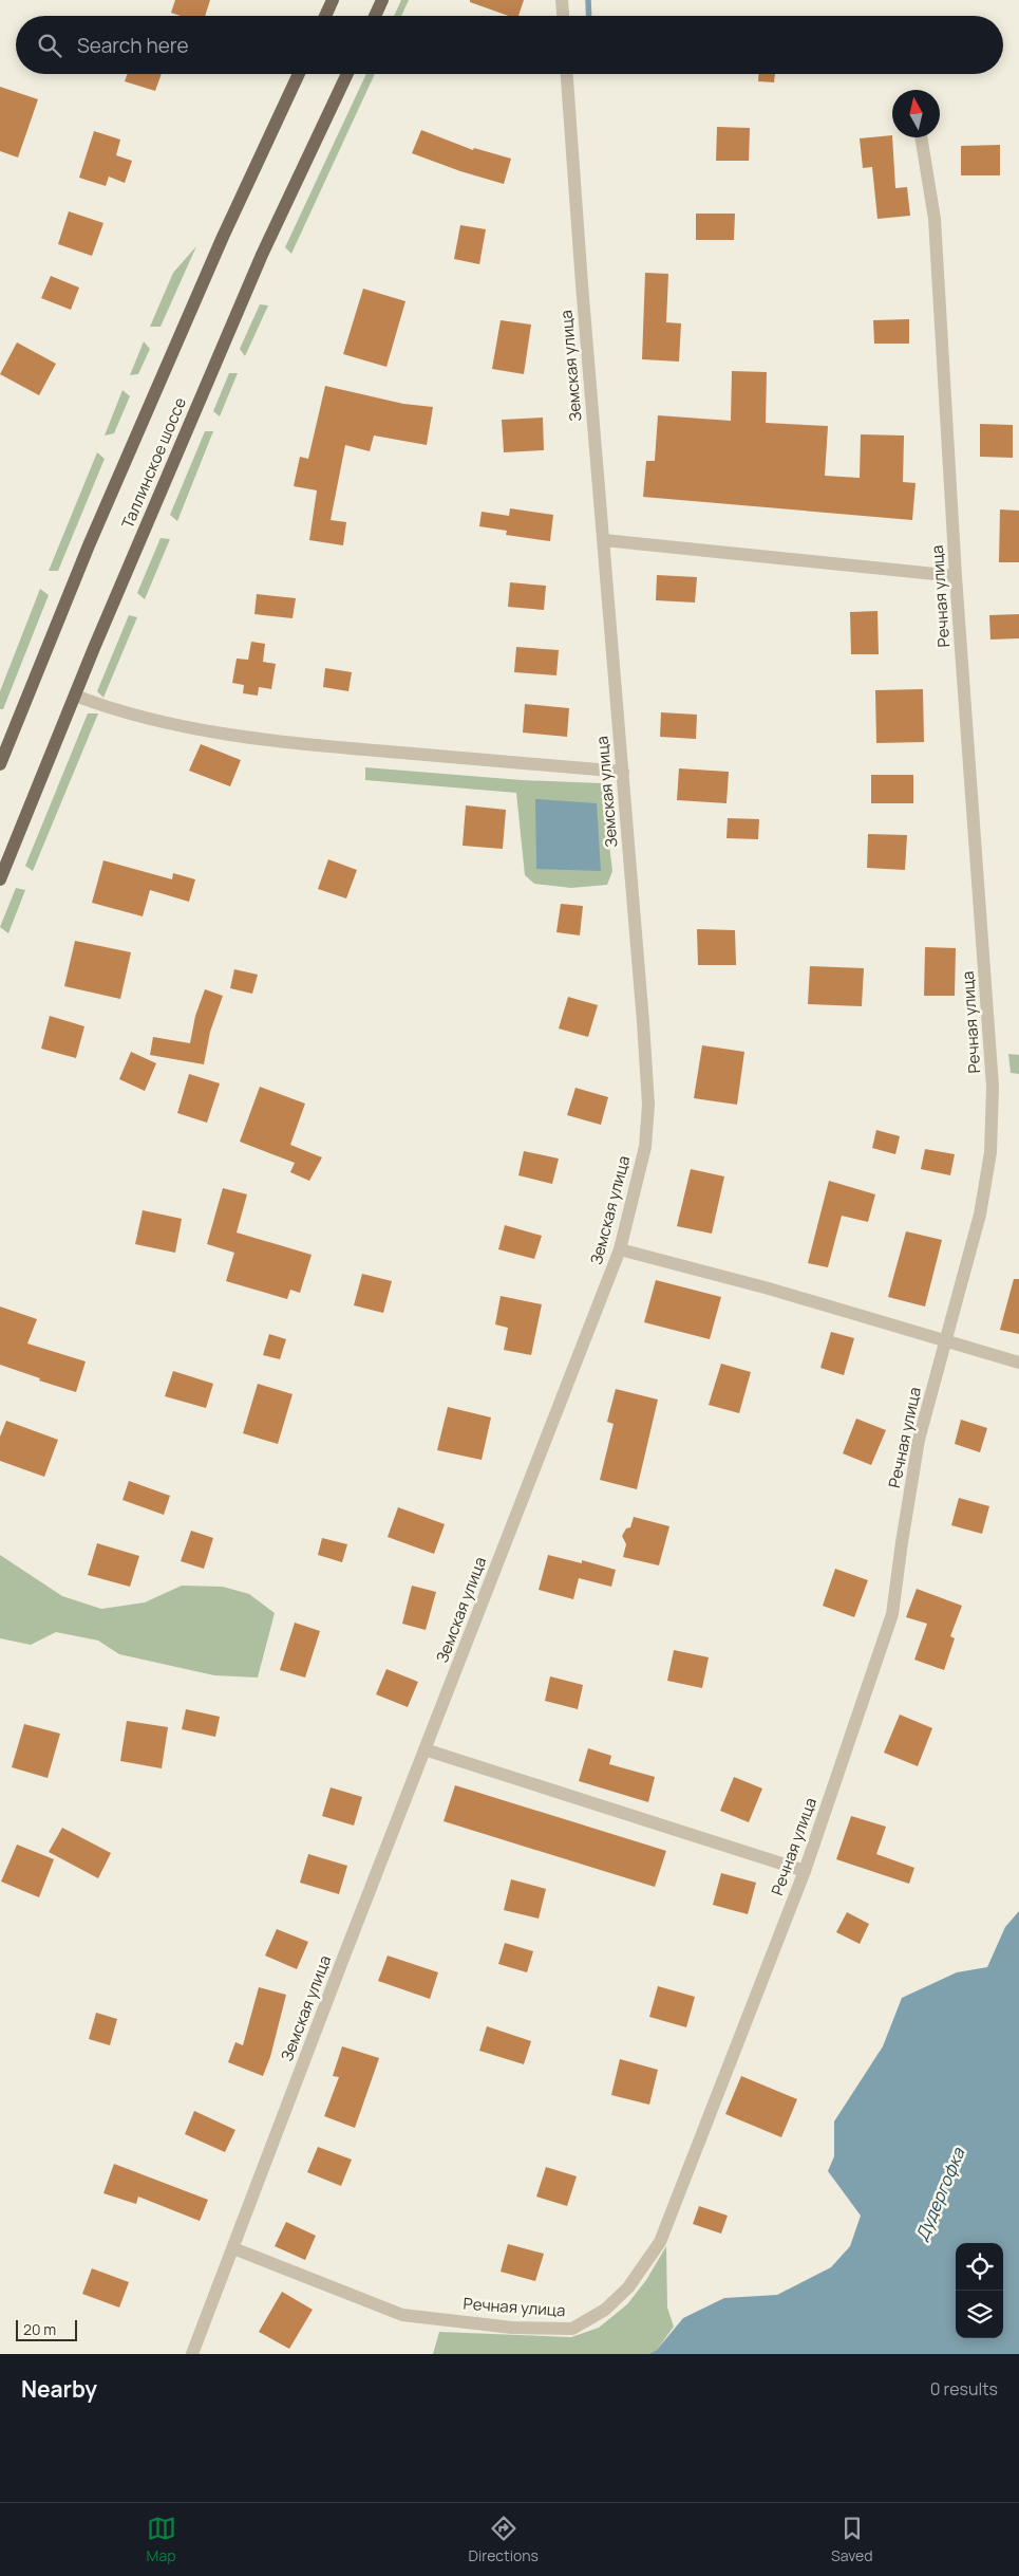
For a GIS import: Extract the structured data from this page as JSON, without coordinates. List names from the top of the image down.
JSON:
{
  "streets": {
    "main road": ["Таллинское шоссе"],
    "street": ["Земская улица", "Речная улица"]
  },
  "crossings": [
    ["Земская улица", "Речная улица"]
  ],
  "water": ["Дудергофка"],
  "scale_bar": "20 m",
  "north": "top",
  "page": {
    "search": "Search here",
    "scale": "20 m",
    "heading": ["Nearby", "0 results"],
    "nav": ["Map", "Directions", "Saved"]
  }
}
